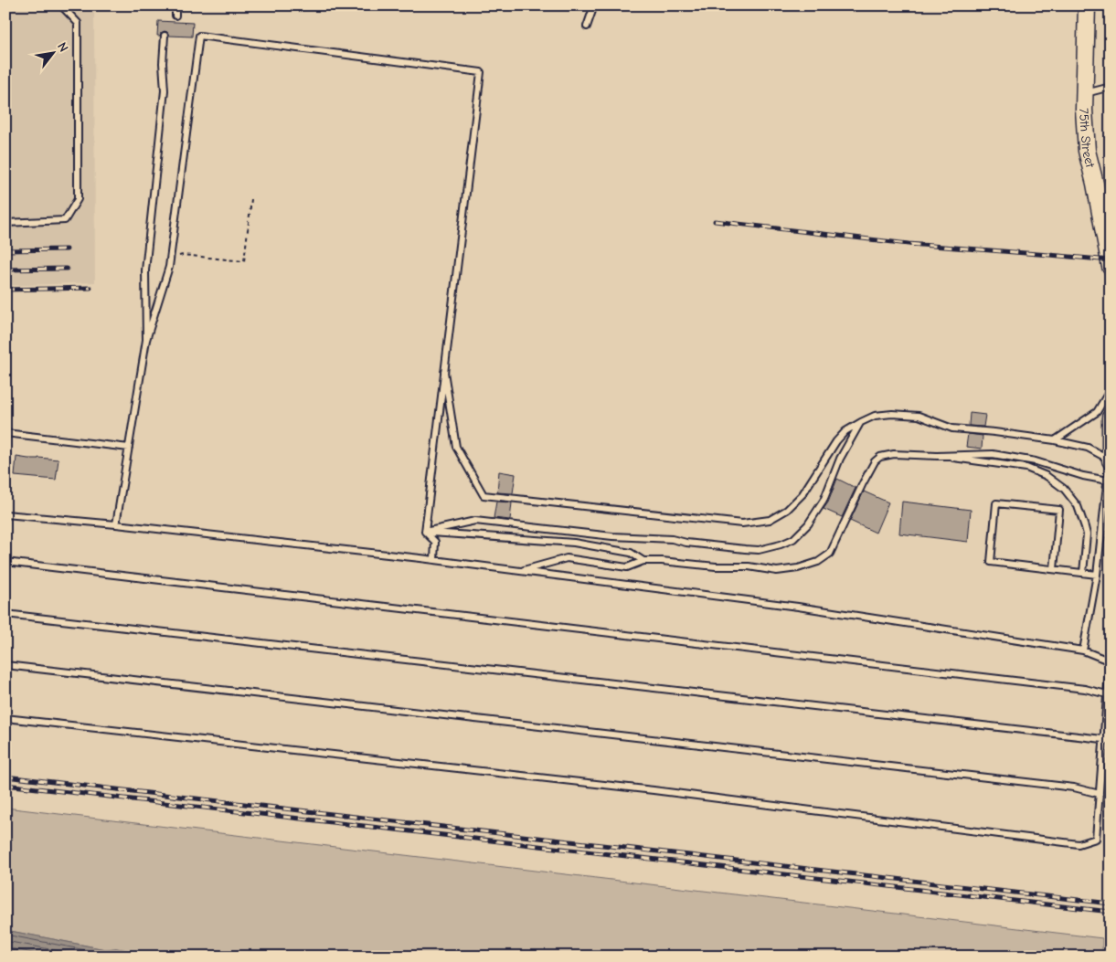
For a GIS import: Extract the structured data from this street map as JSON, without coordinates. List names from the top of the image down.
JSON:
{
  "streets": {
    "street": ["75th Street"]
  },
  "north": "top right"
}
